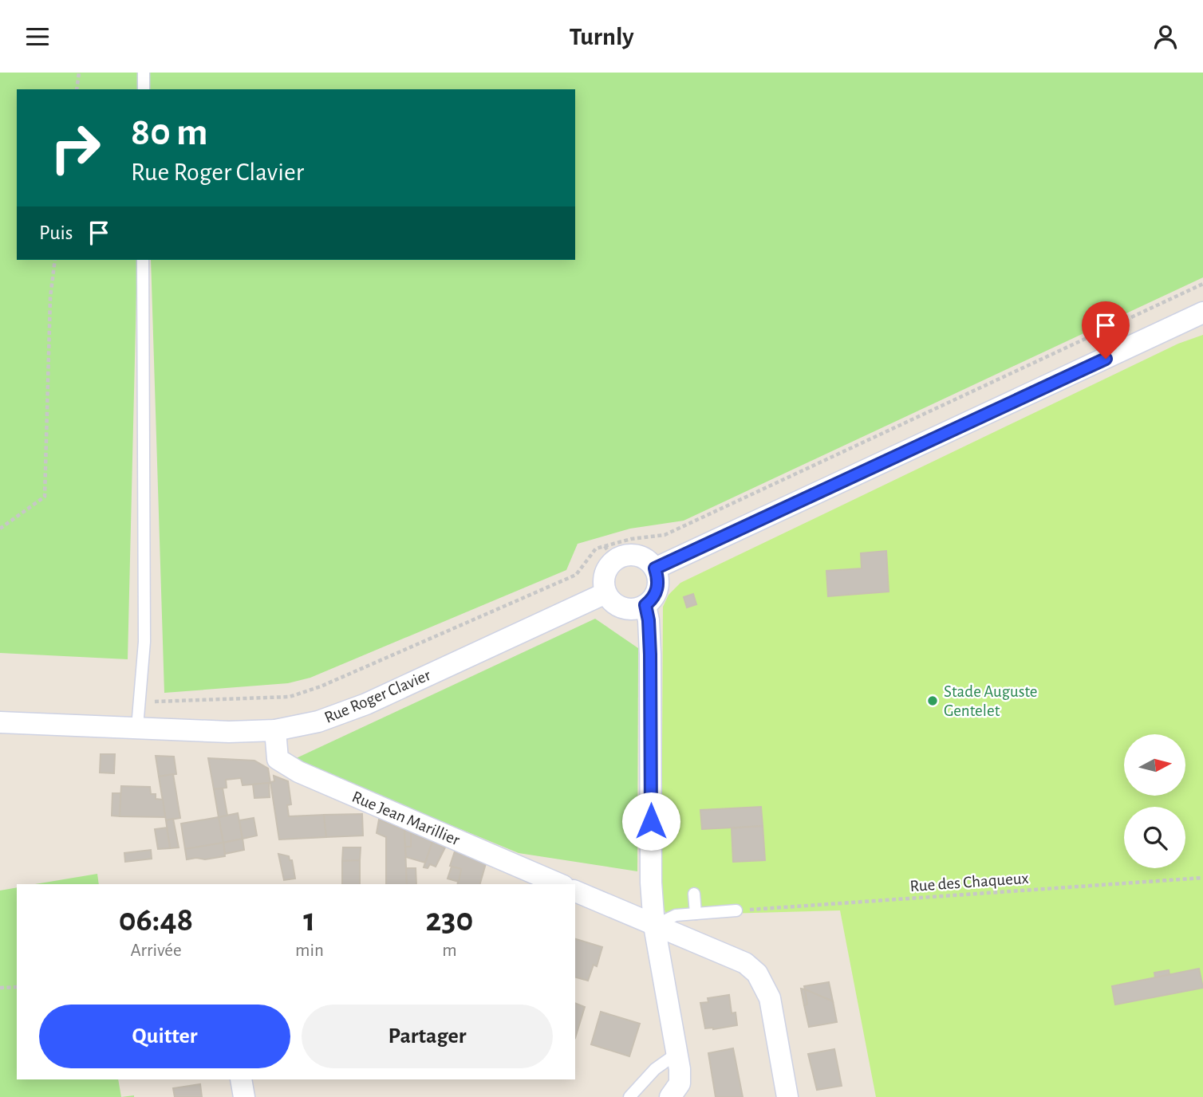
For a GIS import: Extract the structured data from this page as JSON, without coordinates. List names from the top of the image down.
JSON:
{
  "streets": {
    "street": ["Rue Roger Clavier", "Rue Jean Marillier"],
    "path": ["Rue des Chaqueux"]
  },
  "crossings": [
    ["Rue Roger Clavier", "Rue Jean Marillier"]
  ],
  "places": ["Stade Auguste Gentelet"],
  "north": "right",
  "page": {
    "header": "Turnly",
    "turn": ["80 m", "Rue Roger Clavier"],
    "then": "Puis",
    "eta": [
      "06:48",
      "Arrivée",
      "1",
      "min",
      "230",
      "m"
    ],
    "buttons": ["Quitter", "Partager"]
  }
}
